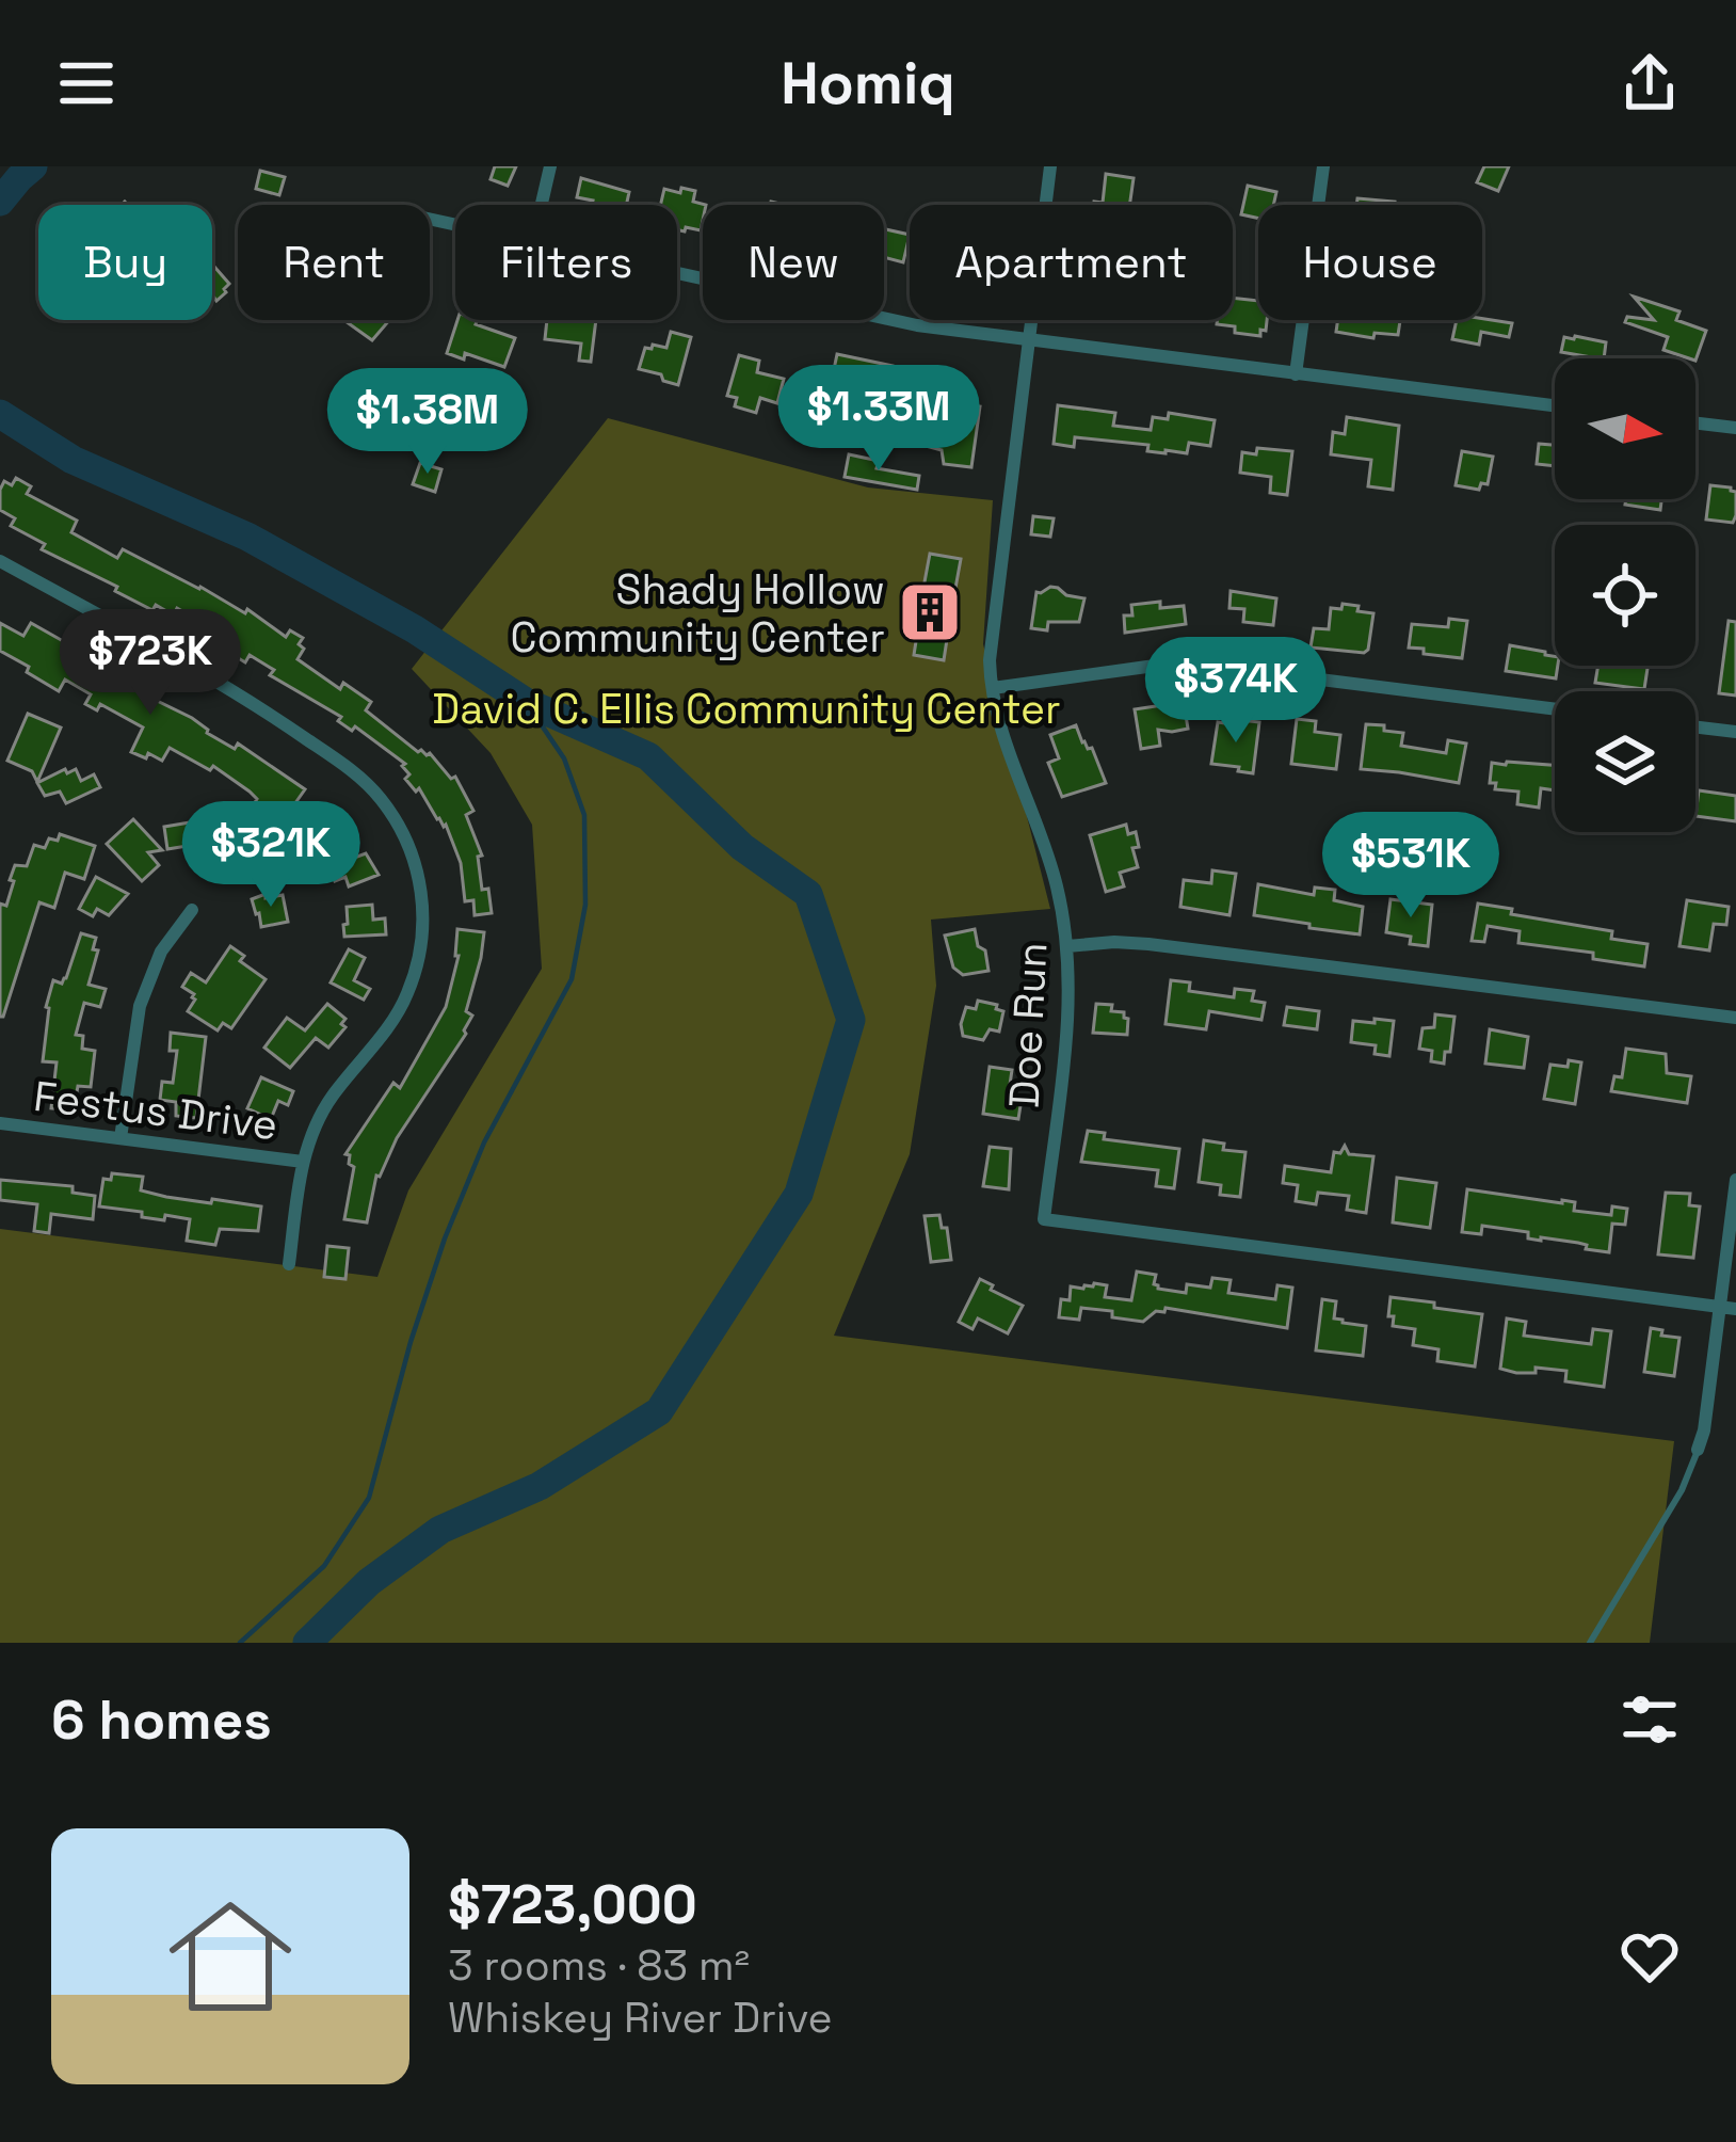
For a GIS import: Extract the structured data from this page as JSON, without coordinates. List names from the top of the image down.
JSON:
{
  "streets": {
    "street": ["Doe Run", "Festus Drive"]
  },
  "parks": ["David C. Ellis Community Center"],
  "places": {
    "building": ["Shady Hollow Community Center"]
  },
  "north": "right",
  "page": {
    "header": "Homiq",
    "chip": [
      "Buy",
      "Rent",
      "Filters",
      "New",
      "Apartment",
      "House"
    ],
    "price": [
      "$1.33M",
      "$1.38M",
      "$723K",
      "$374K",
      "$321K",
      "$531K"
    ],
    "heading": "6 homes",
    "list": [
      {
        "name": "$723,000",
        "note": "3 rooms · 83 m² · Whiskey River Drive"
      }
    ]
  }
}
